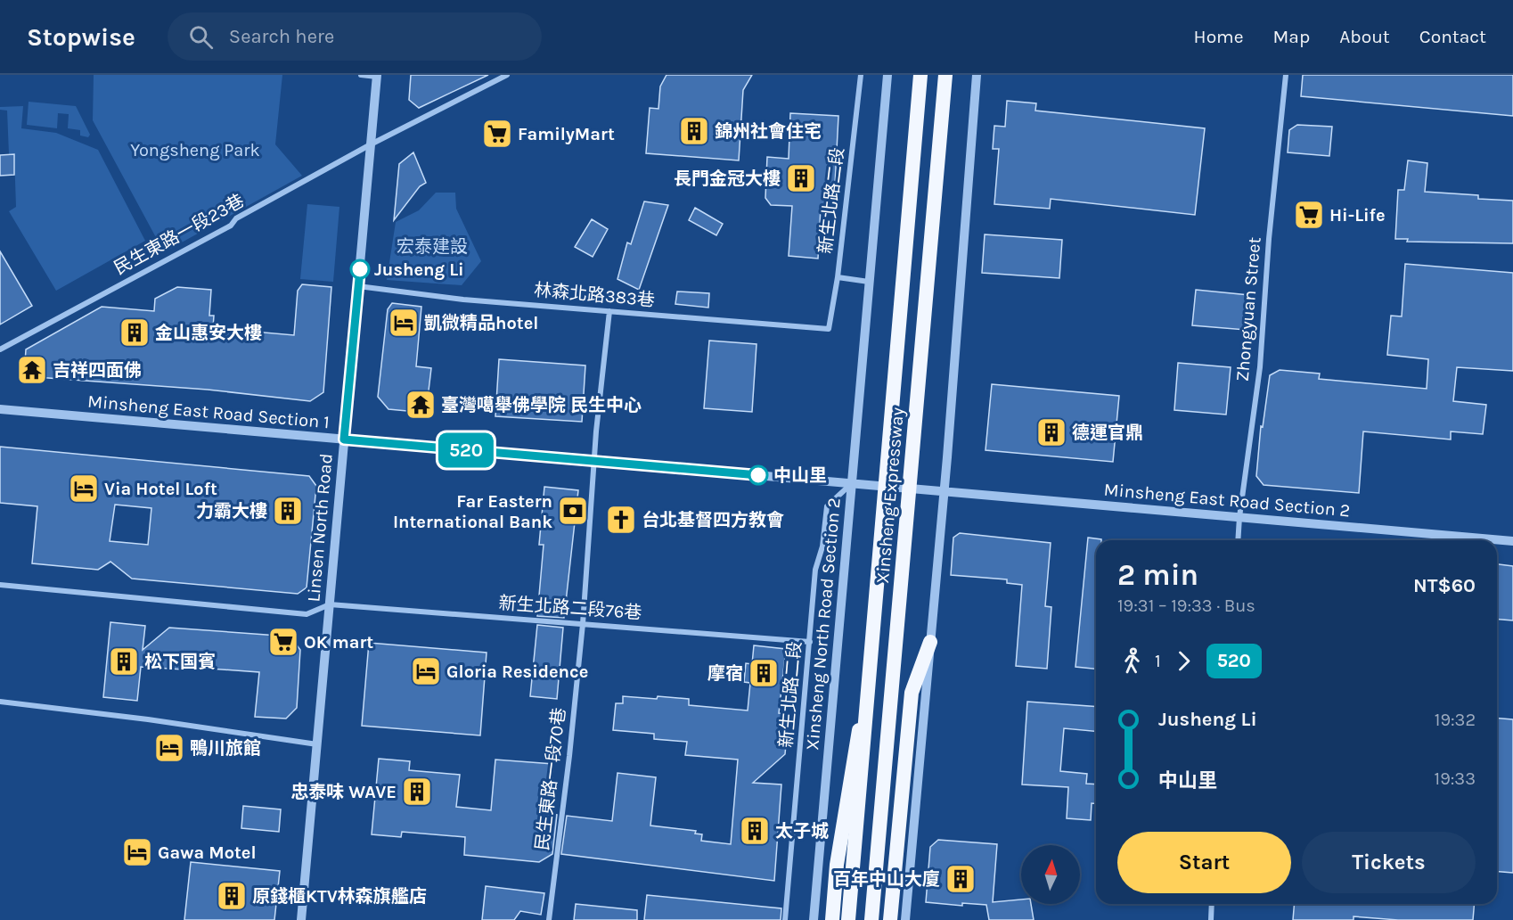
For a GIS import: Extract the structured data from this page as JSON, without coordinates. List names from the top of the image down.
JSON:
{
  "streets": {
    "highway": ["Xinsheng Expressway"],
    "street": [
      "新生北路二段",
      "民生東路一段23巷",
      "林森北路383巷",
      "Zhongyuan Street",
      "Minsheng East Road Section 1",
      "Minsheng East Road Section 2",
      "Linsen North Road",
      "新生北路二段76巷",
      "Xinsheng North Road Section 2",
      "民生東路一段70巷"
    ]
  },
  "crossings": [
    ["新生北路二段", "林森北路383巷"],
    ["新生北路二段", "Minsheng East Road Section 1"],
    ["新生北路二段", "Minsheng East Road Section 2"],
    ["新生北路二段", "新生北路二段76巷"],
    ["新生北路二段", "Xinsheng North Road Section 2"],
    ["民生東路一段23巷", "Linsen North Road"],
    ["林森北路383巷", "Linsen North Road"],
    ["林森北路383巷", "民生東路一段70巷"],
    ["Zhongyuan Street", "Minsheng East Road Section 2"],
    ["Minsheng East Road Section 1", "Minsheng East Road Section 2"],
    ["Minsheng East Road Section 1", "Linsen North Road"],
    ["Minsheng East Road Section 1", "Xinsheng North Road Section 2"],
    ["Minsheng East Road Section 1", "民生東路一段70巷"],
    ["Minsheng East Road Section 2", "Xinsheng North Road Section 2"],
    ["Linsen North Road", "新生北路二段76巷"],
    ["新生北路二段76巷", "民生東路一段70巷"]
  ],
  "parks": ["Yongsheng Park", "宏泰建設"],
  "places": {
    "building": [
      "錦州社會住宅",
      "長門金冠大樓",
      "金山惠安大樓",
      "德運官鼎",
      "力霸大樓",
      "松下国賓",
      "摩宿",
      "忠泰味 WAVE",
      "太子城",
      "百年中山大廈",
      "原錢櫃KTV林森旗艦店"
    ],
    "supermarket": ["FamilyMart", "Hi-Life", "OK mart"],
    "other": ["Jusheng Li", "中山里"],
    "hotel": [
      "凱微精品hotel",
      "Via Hotel Loft",
      "Gloria Residence",
      "鴨川旅館",
      "Gawa Motel"
    ],
    "temple": ["吉祥四面佛", "臺灣噶舉佛學院 民生中心"],
    "bank": ["Far Eastern International Bank"],
    "church": ["台北基督四方教會"]
  },
  "lines": ["bus line 520"],
  "north": "top",
  "page": {
    "header": "Stopwise",
    "search": "Search here",
    "nav": [
      "Home",
      "Map",
      "About",
      "Contact"
    ],
    "on_map": "520",
    "heading": ["2 min", "19:31 – 19:33 · Bus", "NT$60"],
    "legs": ["1", "520"],
    "list": [
      {
        "name": "Jusheng Li",
        "value": "19:32"
      },
      {
        "name": "中山里",
        "value": "19:33"
      }
    ],
    "buttons": ["Start", "Tickets"]
  }
}
